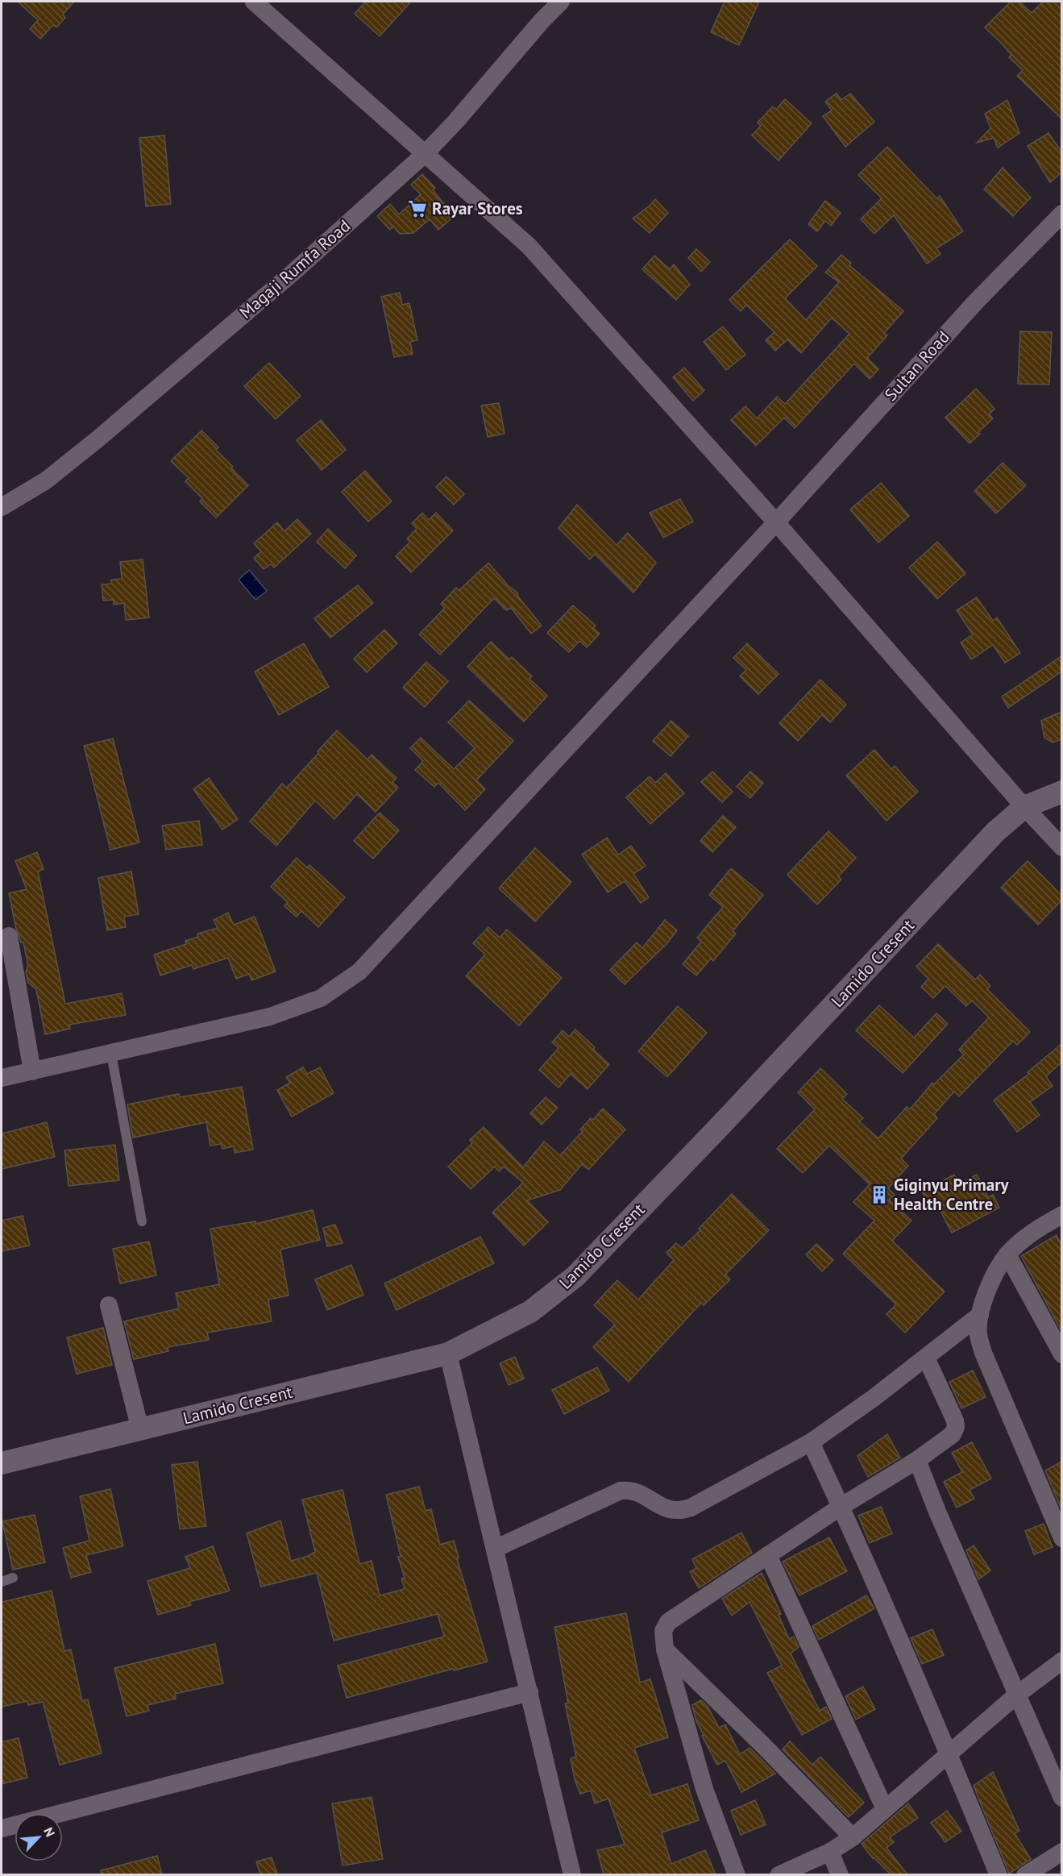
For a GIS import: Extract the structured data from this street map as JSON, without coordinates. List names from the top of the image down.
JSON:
{
  "streets": {
    "street": ["Magaji Rumfa Road", "Sultan Road", "Lamido Cresent"]
  },
  "places": {
    "supermarket": ["Rayar Stores"],
    "building": ["Giginyu Primary Health Centre"]
  },
  "north": "top right"
}
